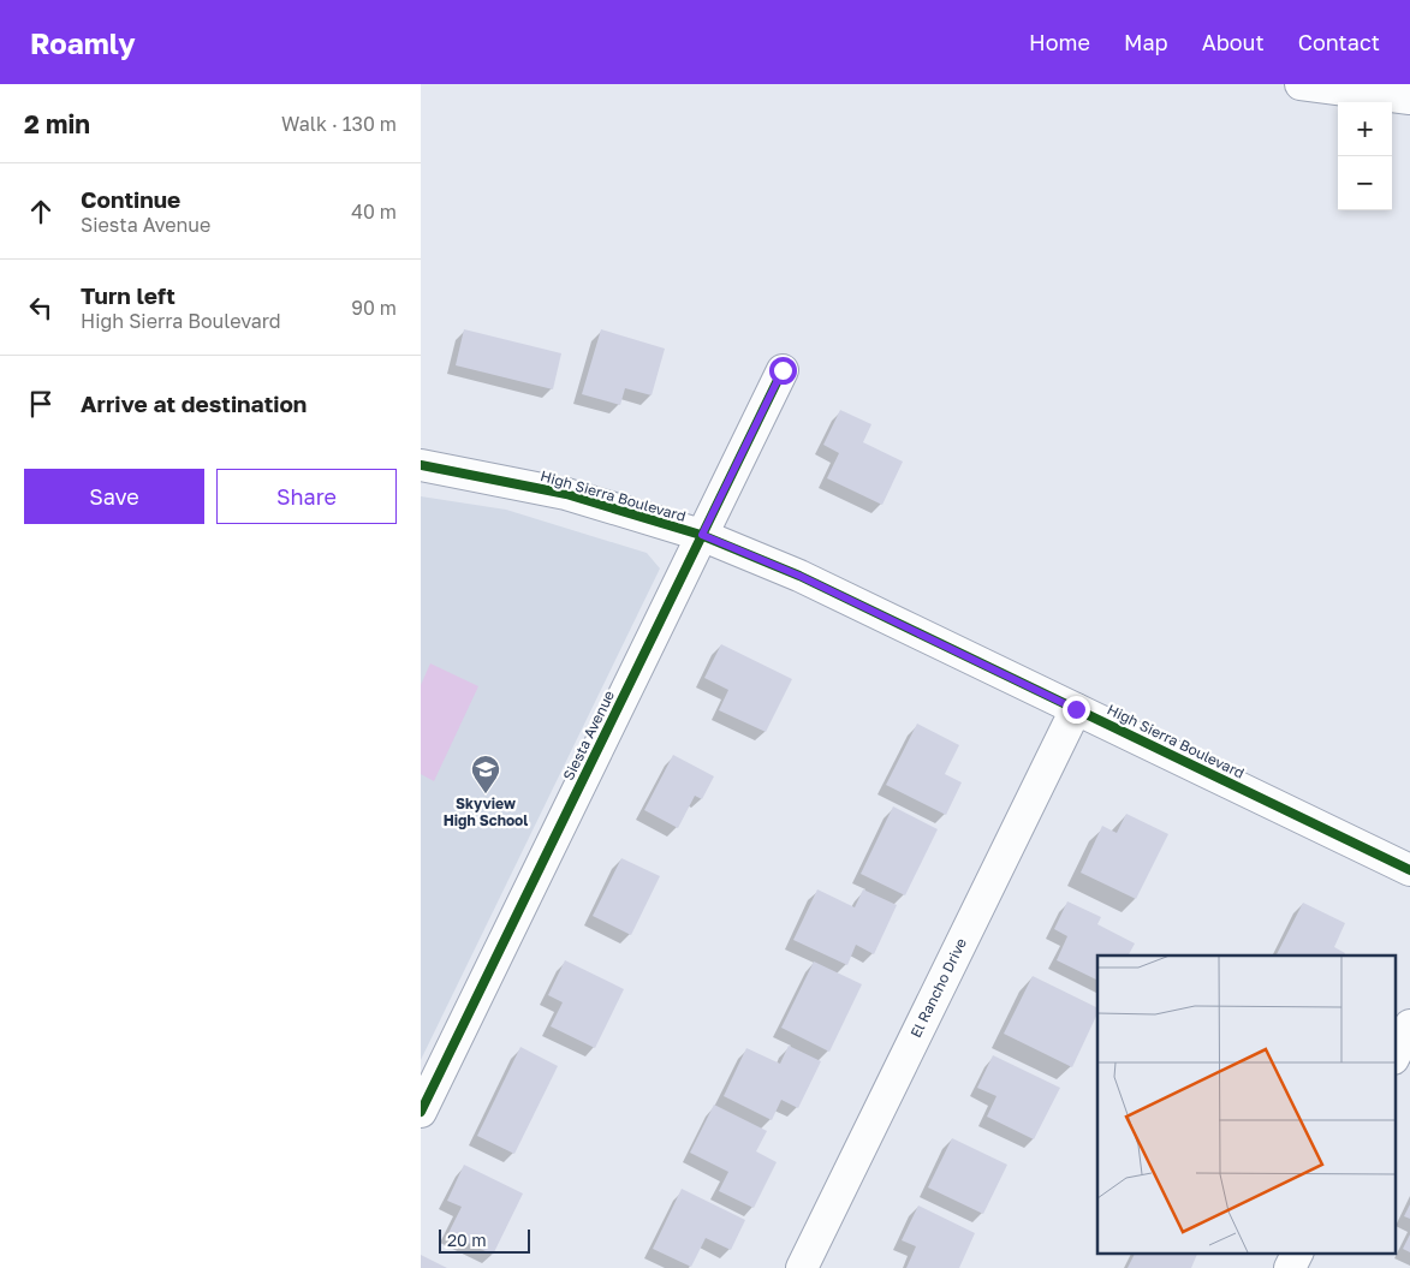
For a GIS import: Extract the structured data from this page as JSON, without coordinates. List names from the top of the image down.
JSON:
{
  "streets": {
    "street": ["High Sierra Boulevard", "Siesta Avenue", "El Rancho Drive"]
  },
  "crossings": [
    ["High Sierra Boulevard", "Siesta Avenue"],
    ["High Sierra Boulevard", "El Rancho Drive"]
  ],
  "places": {
    "school or university": ["Skyview High School"]
  },
  "scale_bar": "20 m",
  "page": {
    "header": "Roamly",
    "nav": [
      "Home",
      "Map",
      "About",
      "Contact"
    ],
    "heading": ["2 min", "Walk · 130 m"],
    "map_buttons": ["+", "−"],
    "list": [
      ["Continue", "Siesta Avenue", "40 m"],
      ["Turn left", "High Sierra Boulevard", "90 m"],
      "Arrive at destination"
    ],
    "buttons": ["Save", "Share"],
    "scale": "20 m"
  }
}
